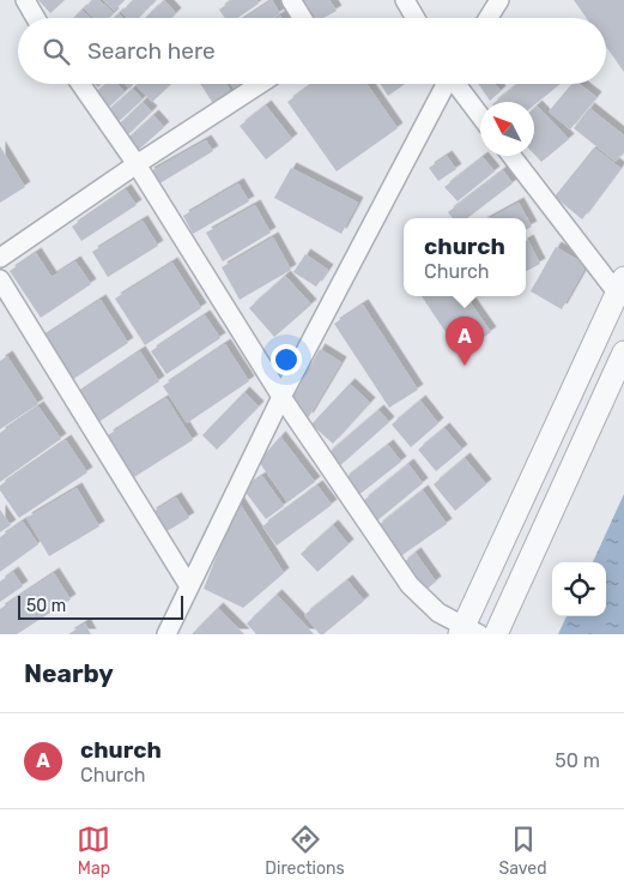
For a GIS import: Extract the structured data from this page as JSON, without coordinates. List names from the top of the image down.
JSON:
{
  "scale_bar": "50 m",
  "north": "top left",
  "page": {
    "search": "Search here",
    "popup": ["church", "Church"],
    "pins": "A",
    "scale": "50 m",
    "heading": "Nearby",
    "list": [
      {
        "mark": "A",
        "name": "church",
        "note": "Church",
        "value": "50 m"
      }
    ],
    "nav": ["Map", "Directions", "Saved"]
  }
}
